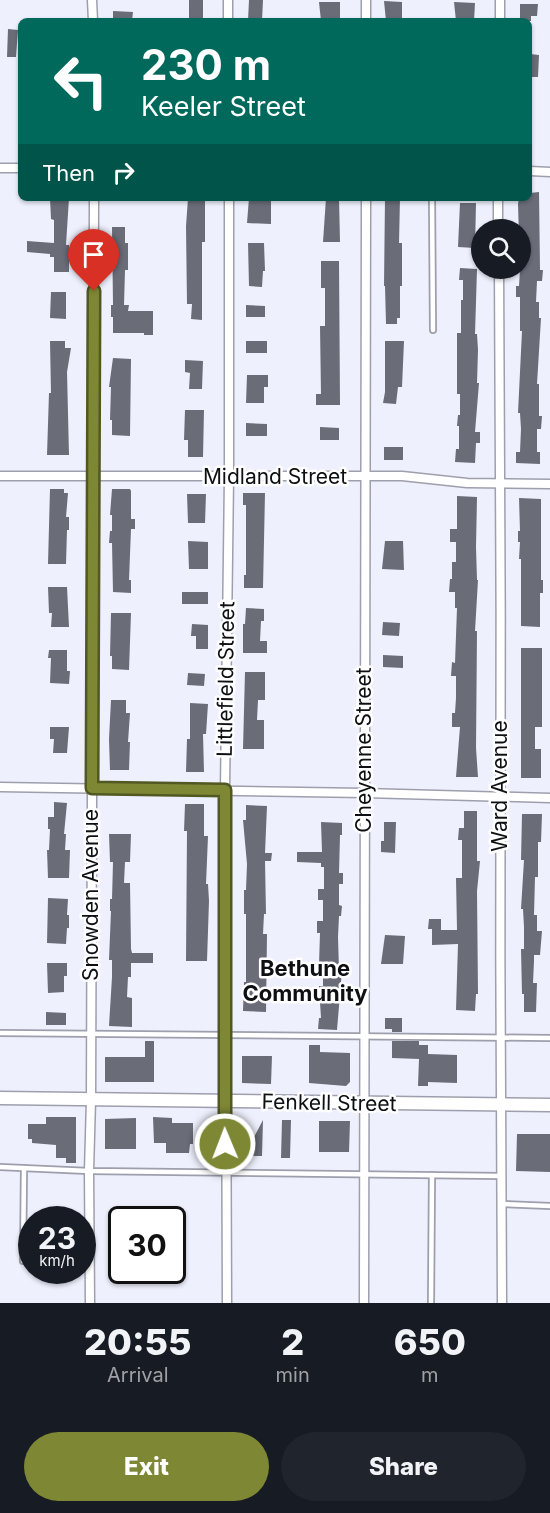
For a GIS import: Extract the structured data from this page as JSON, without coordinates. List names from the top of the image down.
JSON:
{
  "streets": {
    "street": [
      "Midland Street",
      "Littlefield Street",
      "Cheyenne Street",
      "Ward Avenue",
      "Snowden Avenue",
      "Fenkell Street"
    ]
  },
  "crossings": [
    ["Midland Street", "Littlefield Street"],
    ["Midland Street", "Cheyenne Street"],
    ["Midland Street", "Ward Avenue"],
    ["Midland Street", "Snowden Avenue"],
    ["Littlefield Street", "Fenkell Street"],
    ["Cheyenne Street", "Fenkell Street"],
    ["Ward Avenue", "Fenkell Street"],
    ["Snowden Avenue", "Fenkell Street"]
  ],
  "districts": ["Bethune Community"],
  "page": {
    "turn": ["230 m", "Keeler Street"],
    "then": "Then",
    "speed": "23 km/h",
    "limit": "30",
    "eta": [
      "20:55",
      "Arrival",
      "2",
      "min",
      "650",
      "m"
    ],
    "buttons": ["Exit", "Share"]
  }
}
